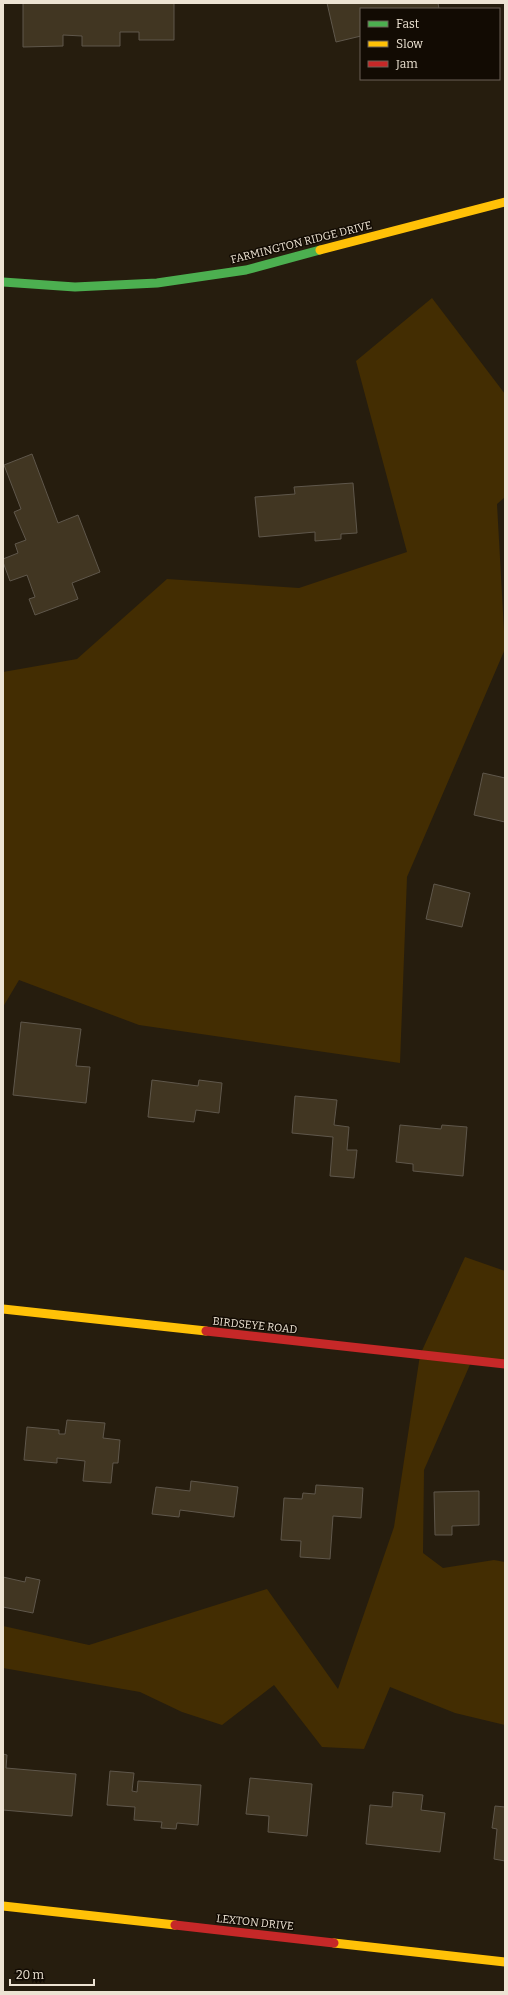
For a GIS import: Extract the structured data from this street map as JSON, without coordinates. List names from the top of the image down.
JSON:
{
  "streets": {
    "street": ["FARMINGTON RIDGE DRIVE", "BIRDSEYE ROAD", "LEXTON DRIVE"]
  },
  "legend": ["Fast", "Slow", "Jam"],
  "scale_bar": "20 m"
}
